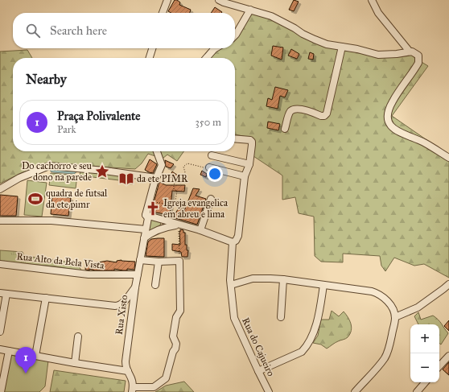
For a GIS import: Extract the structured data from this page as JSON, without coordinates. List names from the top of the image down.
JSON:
{
  "streets": {
    "street": ["Rua Alto da Bela Vista", "Rua Xisto", "Rua do Cajueiro"]
  },
  "places": {
    "place": ["Do cachorro e seu dono na parede"],
    "library": ["da ete PIMR"],
    "sports": ["quadra de futsal da ete pimr"],
    "church": ["Igreja evangelica em abreu e lima"]
  },
  "page": {
    "search": "Search here",
    "heading": "Nearby",
    "list": [
      {
        "mark": "1",
        "name": "Praça Polivalente",
        "note": "Park",
        "value": "350 m"
      }
    ],
    "map_buttons": ["+", "−"],
    "pins": "1"
  }
}
